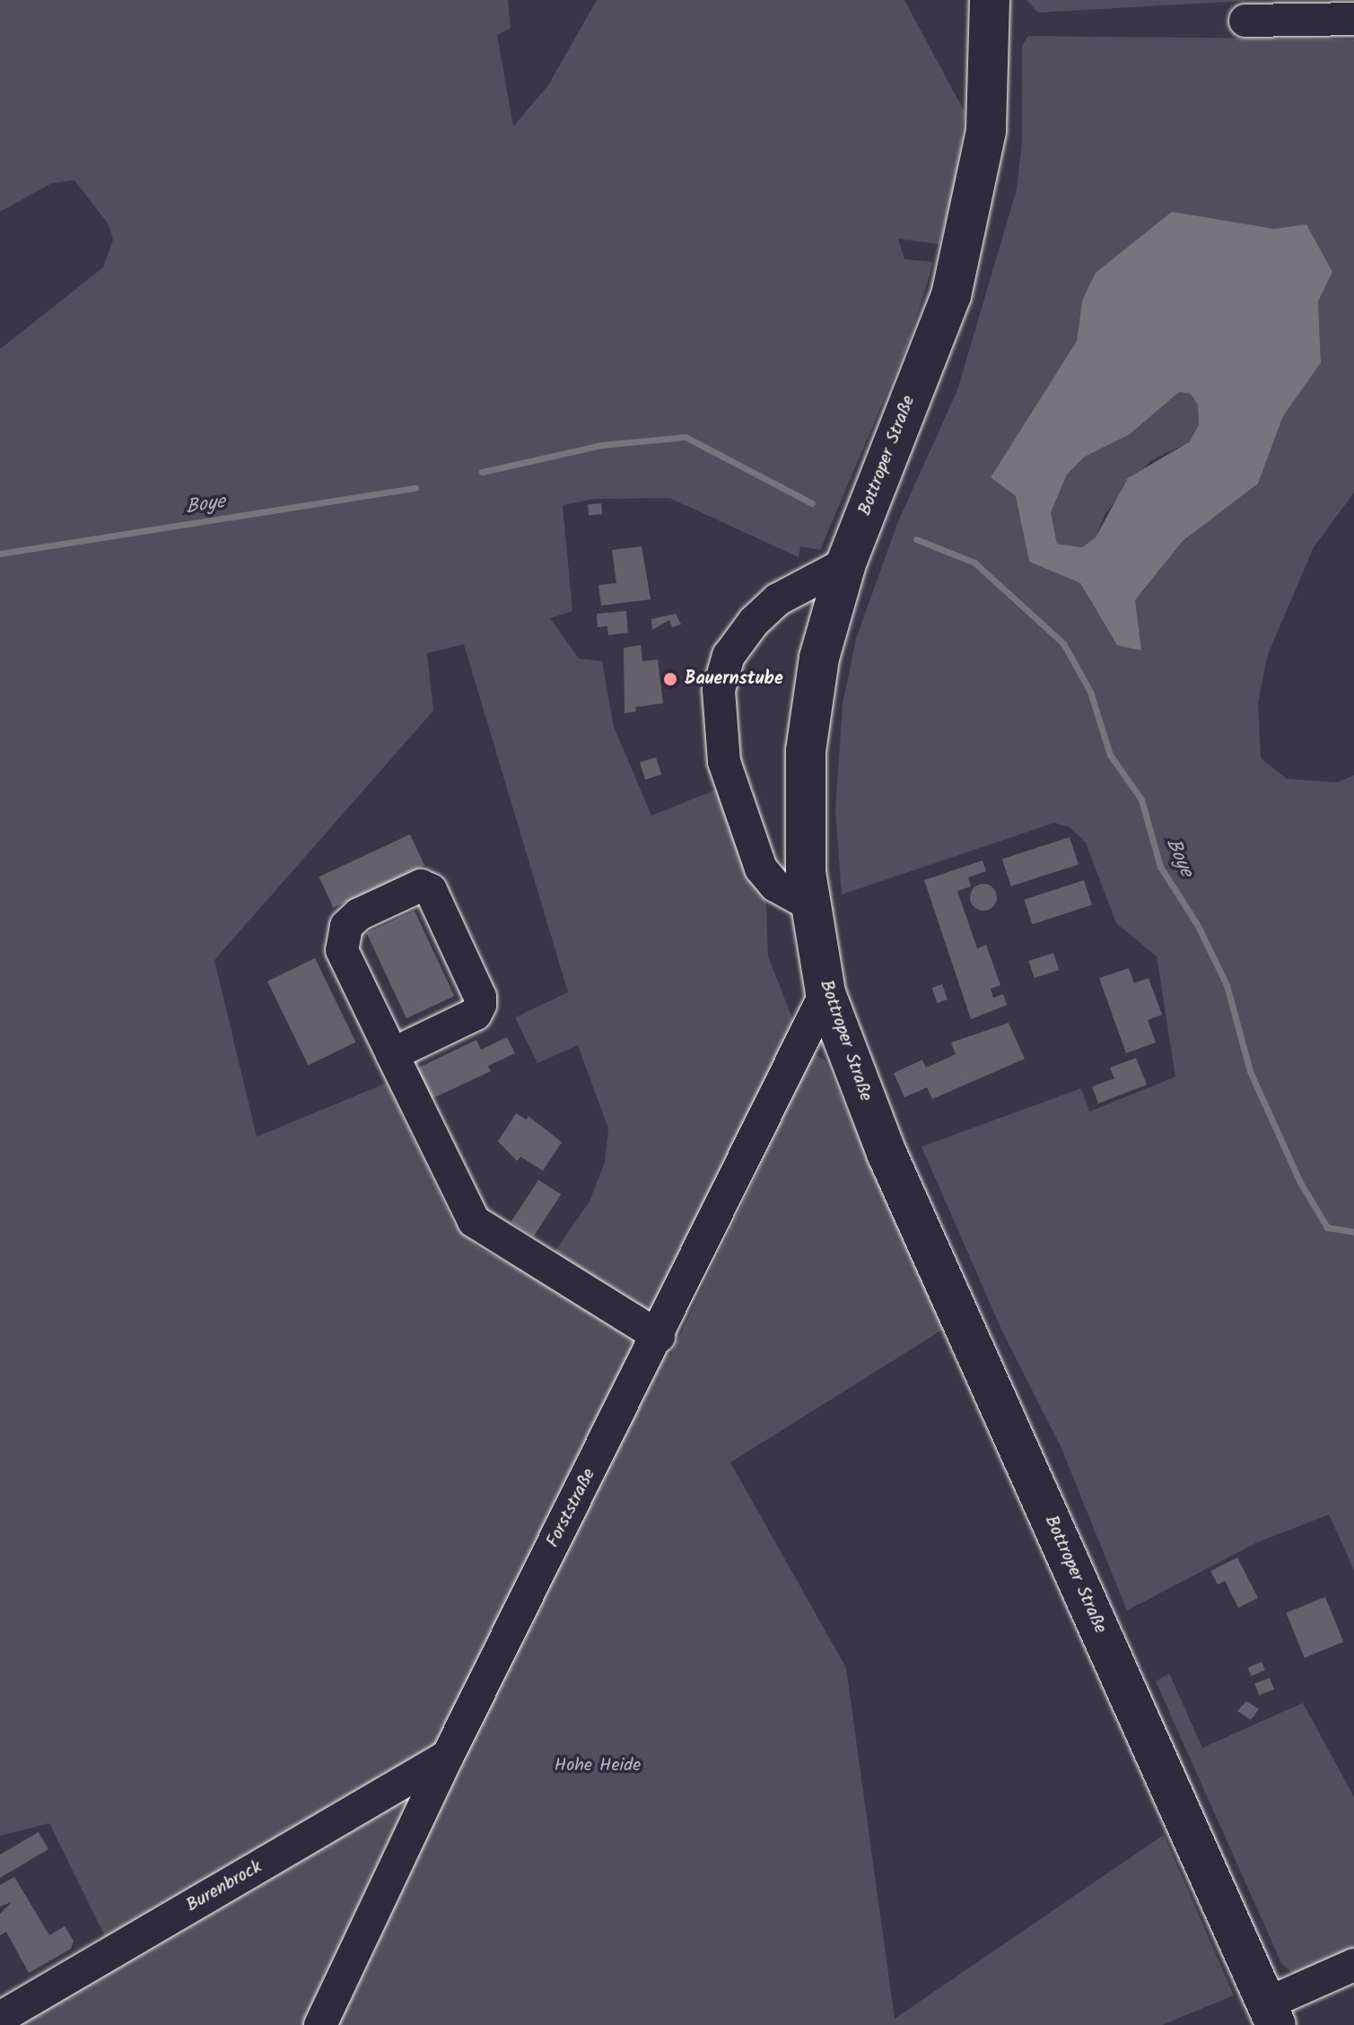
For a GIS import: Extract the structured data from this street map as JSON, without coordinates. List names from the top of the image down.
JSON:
{
  "streets": {
    "main road": ["Bottroper Straße"],
    "street": ["Forststraße", "Burenbrock"]
  },
  "crossings": [
    ["Bottroper Straße", "Forststraße"],
    ["Forststraße", "Burenbrock"]
  ],
  "water": ["Boye"],
  "parks": ["Hohe Heide"],
  "places": ["Bauernstube"]
}
